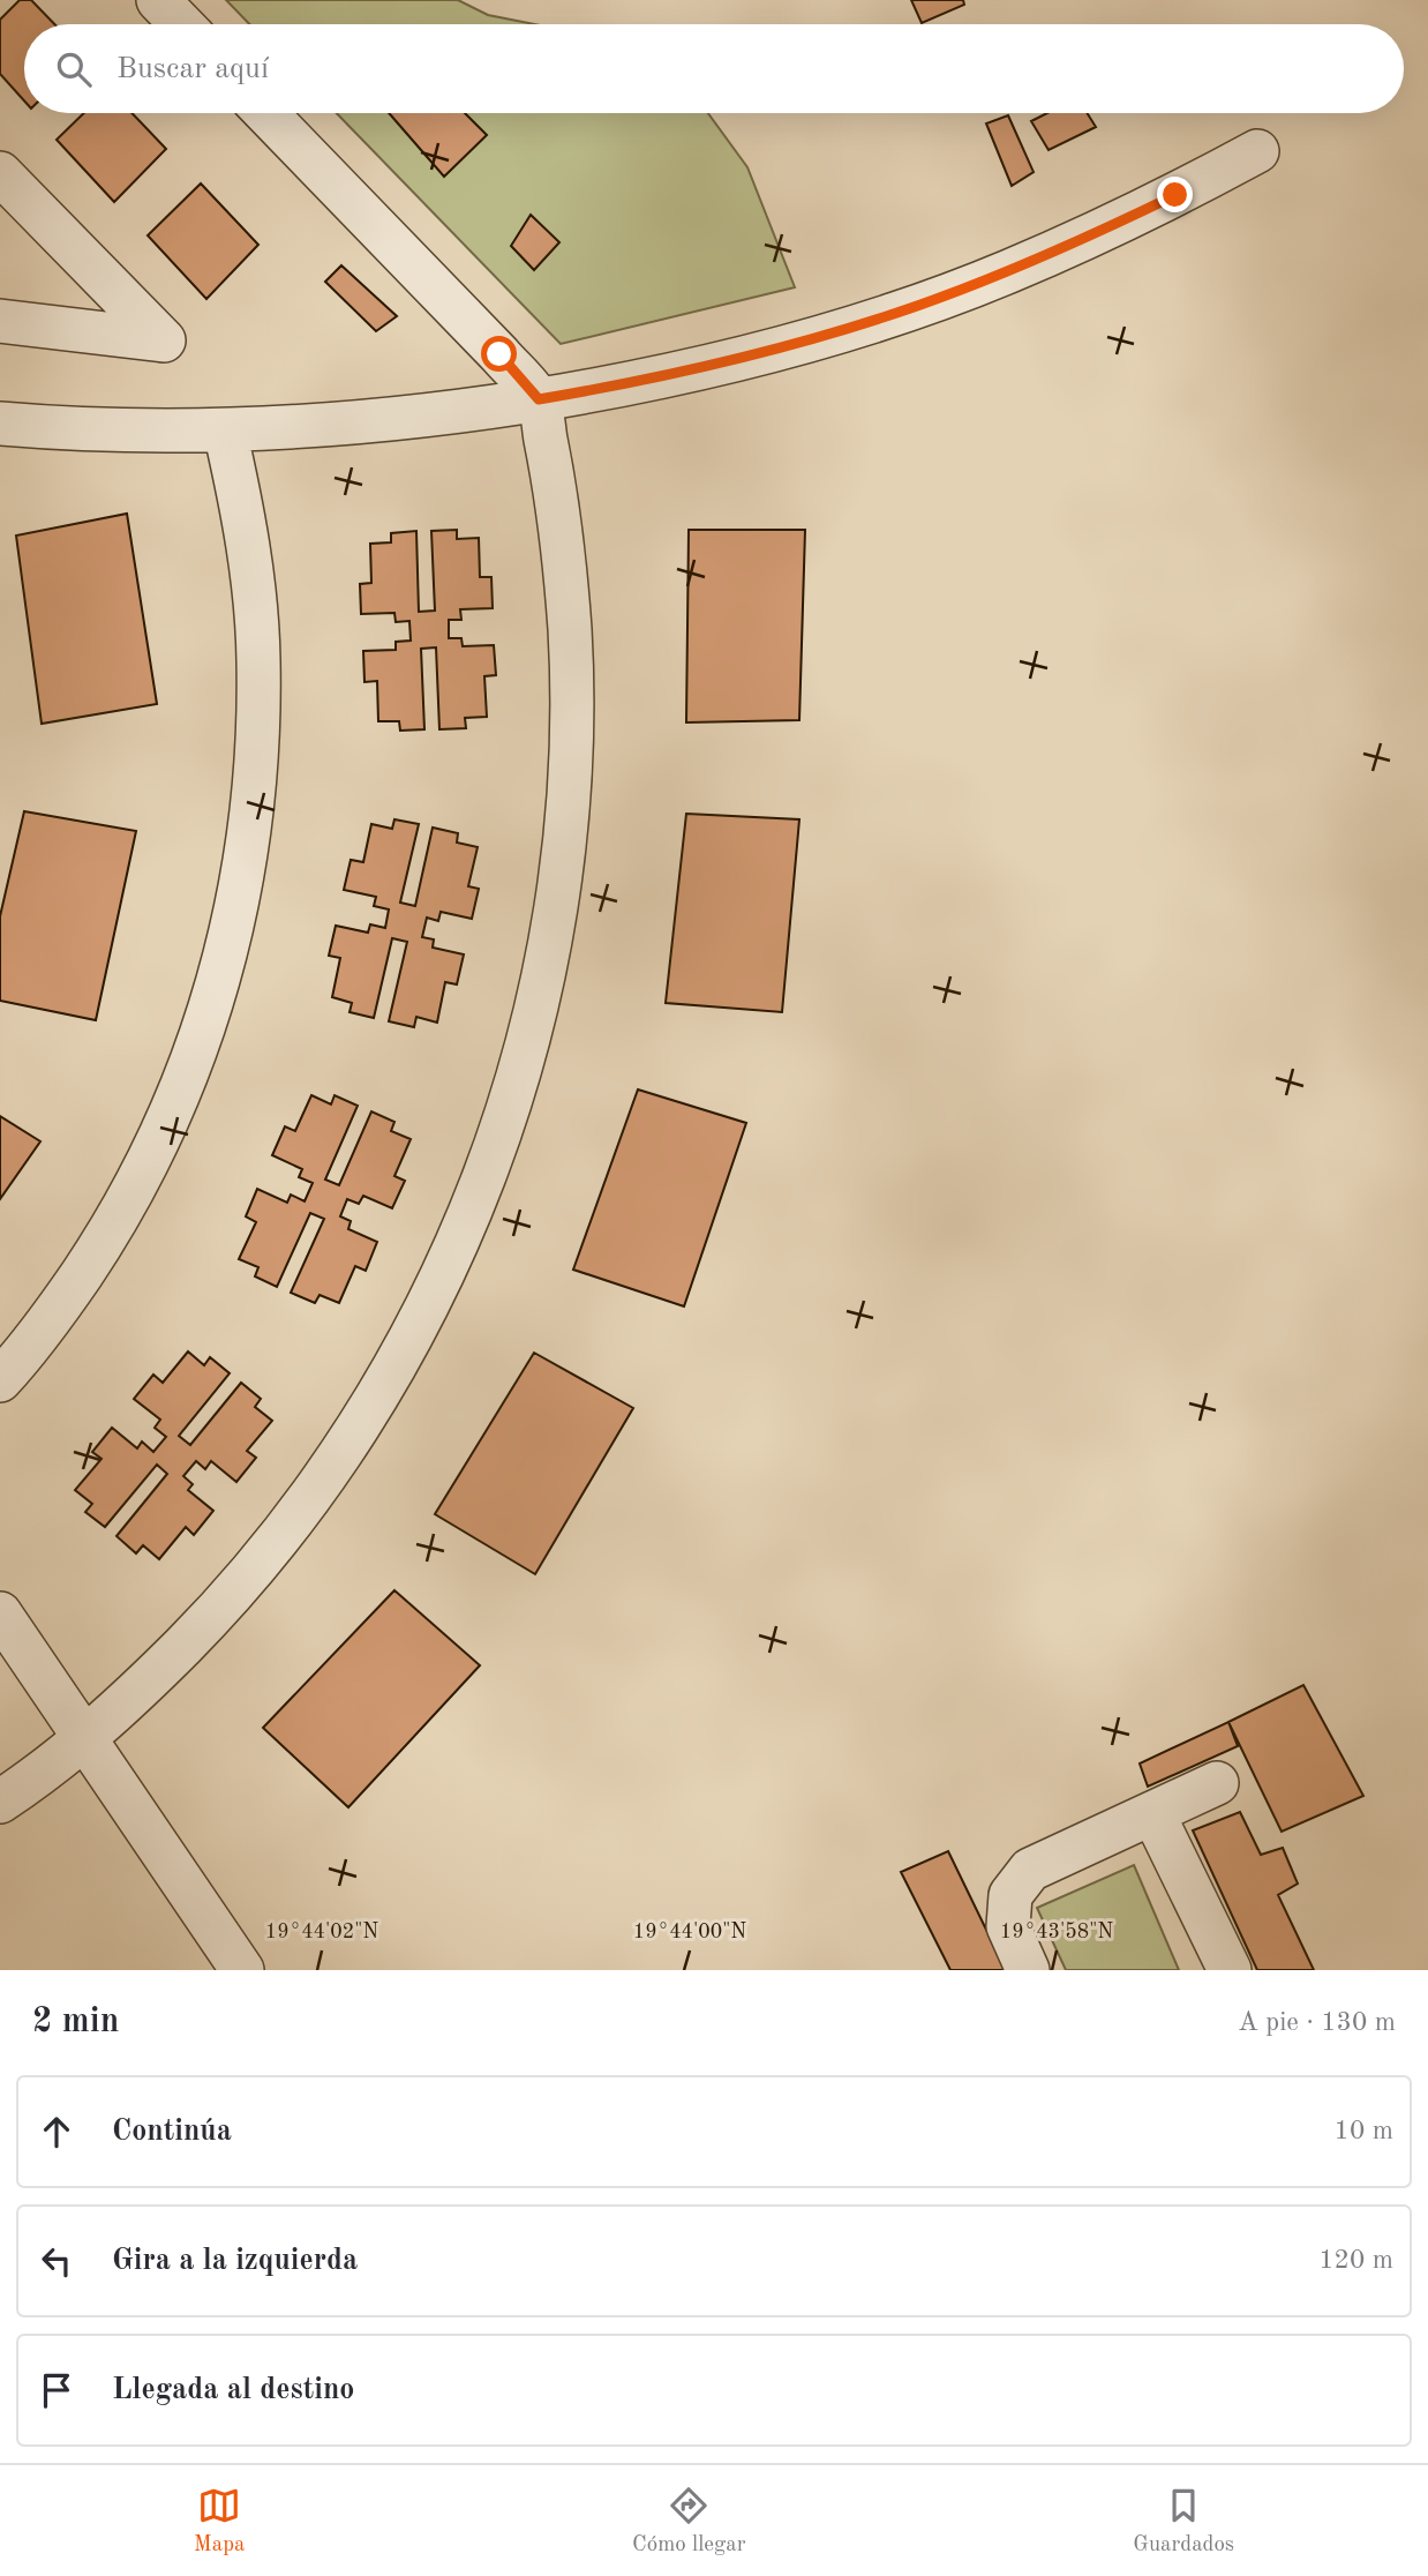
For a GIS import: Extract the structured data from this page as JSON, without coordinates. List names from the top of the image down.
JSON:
{
  "page": {
    "search": "Buscar aquí",
    "heading": ["2 min", "A pie · 130 m"],
    "list": [
      ["Continúa", "10 m"],
      ["Gira a la izquierda", "120 m"],
      "Llegada al destino"
    ],
    "nav": ["Mapa", "Cómo llegar", "Guardados"]
  },
  "coordinates": ["19°44'02\"N", "19°44'00\"N", "19°43'58\"N"]
}
